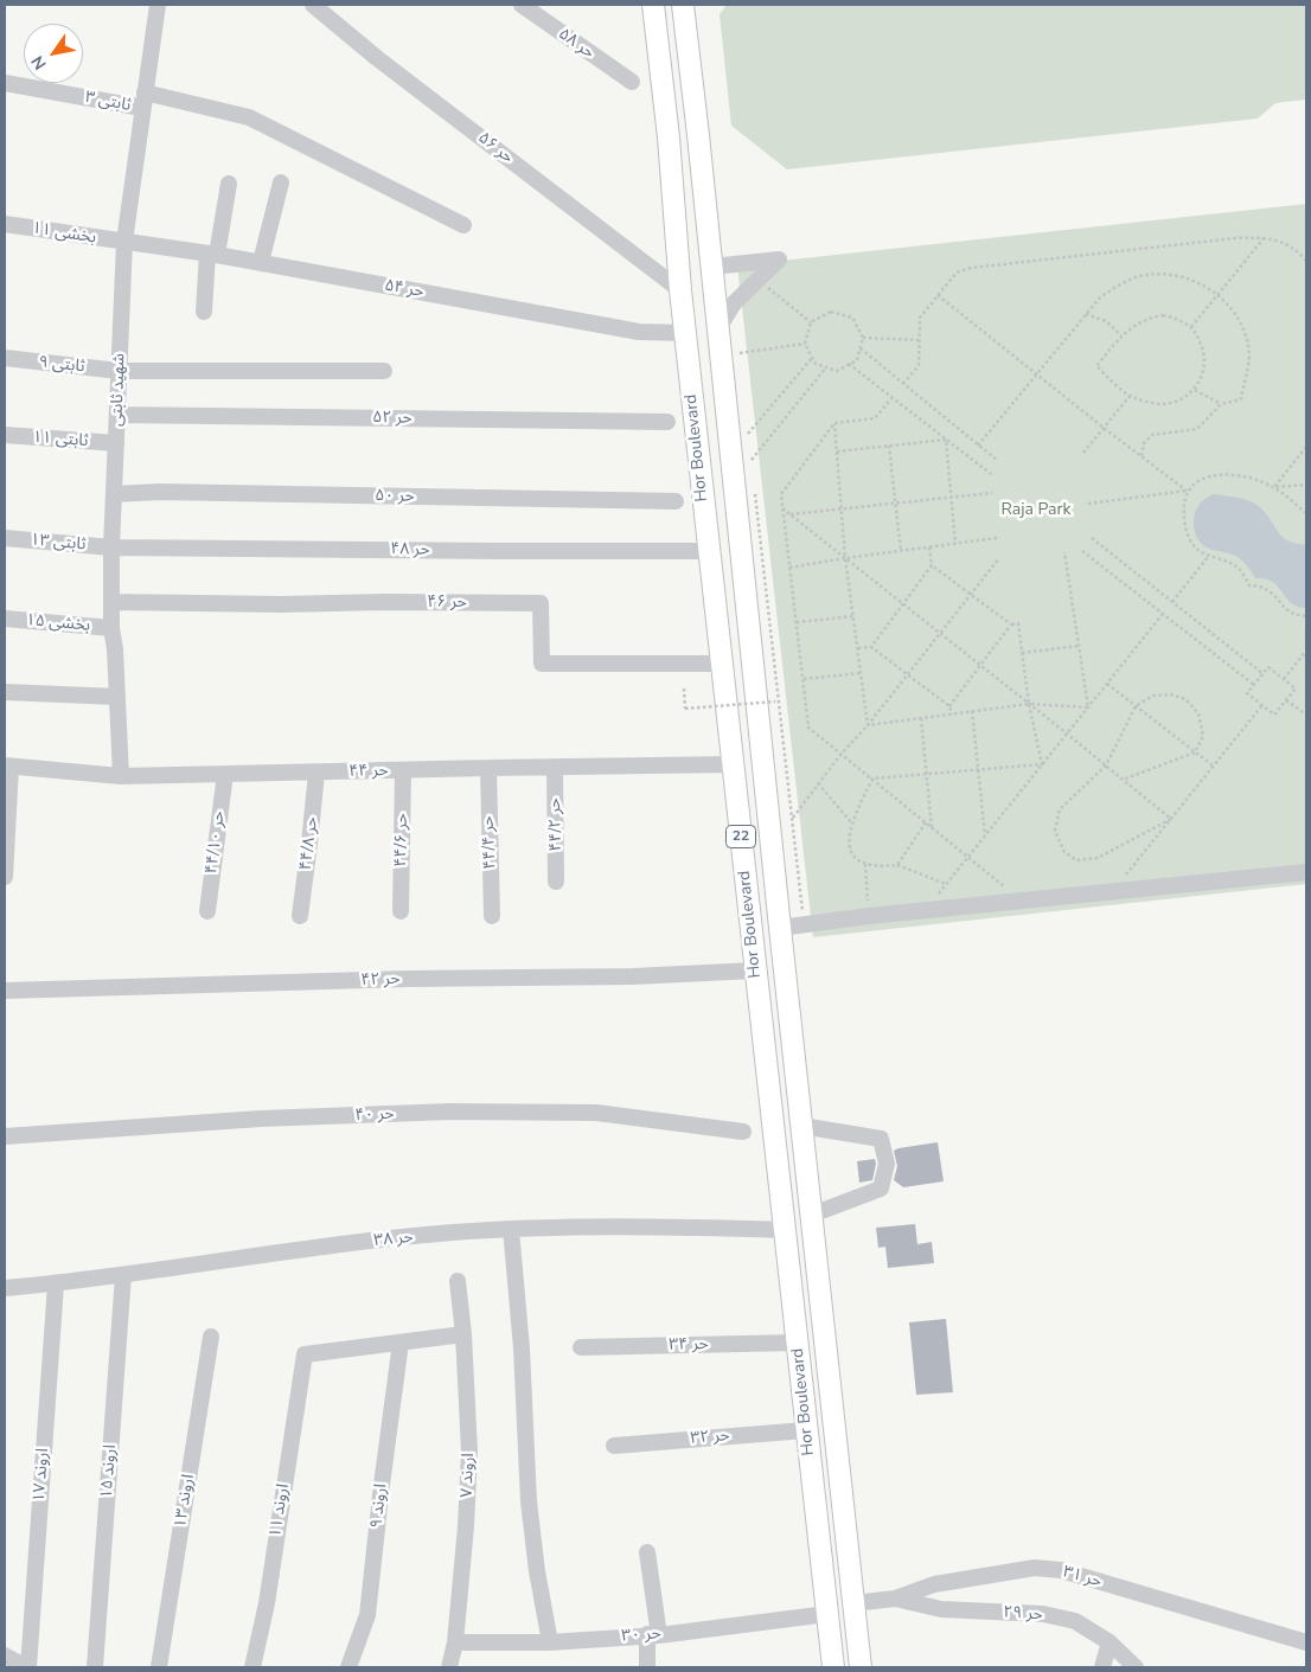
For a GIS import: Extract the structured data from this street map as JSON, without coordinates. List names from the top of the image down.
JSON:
{
  "streets": {
    "main road": ["Hor Boulevard", "22"],
    "street": [
      "حر ۵۸",
      "ثابتی ۳",
      "حر ۵۶",
      "بخشی ۱۱",
      "حر ۵۴",
      "ثابتی ۹",
      "شهید ثابتی",
      "حر ۵۲",
      "ثابتی ۱۱",
      "حر ۵۰",
      "ثابتی ۱۳",
      "حر ۴۸",
      "حر ۴۶",
      "بخشی ۱۵",
      "حر ۴۴",
      "حر ۴۴/۲",
      "حر ۴۴/۶",
      "حر ۴۴/۱۰",
      "حر ۴۴/۴",
      "حر ۴۴/۸",
      "حر ۴۲",
      "حر ۴۰",
      "حر ۳۸",
      "حر ۳۴",
      "حر ۳۲",
      "اروند ۱۵",
      "اروند ۱۷",
      "اروند ۷",
      "اروند ۱۳",
      "اروند ۹",
      "اروند ۱۱",
      "حر ۳۱",
      "حر ۲۹",
      "حر ۳۰"
    ]
  },
  "crossings": [
    ["ثابتی ۳", "شهید ثابتی"],
    ["حر ۵۶", "Hor Boulevard"],
    ["بخشی ۱۱", "حر ۵۴"],
    ["بخشی ۱۱", "شهید ثابتی"],
    ["حر ۵۴", "شهید ثابتی"],
    ["حر ۵۴", "Hor Boulevard"],
    ["ثابتی ۹", "شهید ثابتی"],
    ["شهید ثابتی", "حر ۵۲"],
    ["شهید ثابتی", "ثابتی ۱۱"],
    ["شهید ثابتی", "حر ۵۰"],
    ["شهید ثابتی", "ثابتی ۱۳"],
    ["شهید ثابتی", "حر ۴۸"],
    ["شهید ثابتی", "حر ۴۶"],
    ["شهید ثابتی", "بخشی ۱۵"],
    ["شهید ثابتی", "حر ۴۴"],
    ["Hor Boulevard", "حر ۴۸"],
    ["Hor Boulevard", "حر ۴۶"],
    ["Hor Boulevard", "حر ۴۴"],
    ["Hor Boulevard", "حر ۴۲"],
    ["Hor Boulevard", "حر ۳۸"],
    ["Hor Boulevard", "حر ۳۴"],
    ["Hor Boulevard", "حر ۳۲"],
    ["Hor Boulevard", "حر ۳۱"],
    ["Hor Boulevard", "حر ۳۰"],
    ["ثابتی ۱۳", "حر ۴۸"],
    ["حر ۴۴", "حر ۴۴/۲"],
    ["حر ۴۴", "حر ۴۴/۶"],
    ["حر ۴۴", "حر ۴۴/۱۰"],
    ["حر ۴۴", "حر ۴۴/۴"],
    ["حر ۴۴", "حر ۴۴/۸"],
    ["حر ۳۸", "اروند ۱۵"],
    ["حر ۳۸", "اروند ۱۷"],
    ["اروند ۷", "حر ۳۰"],
    ["اروند ۹", "اروند ۱۱"],
    ["حر ۳۱", "حر ۲۹"]
  ],
  "parks": ["Raja Park"],
  "north": "bottom left"
}
